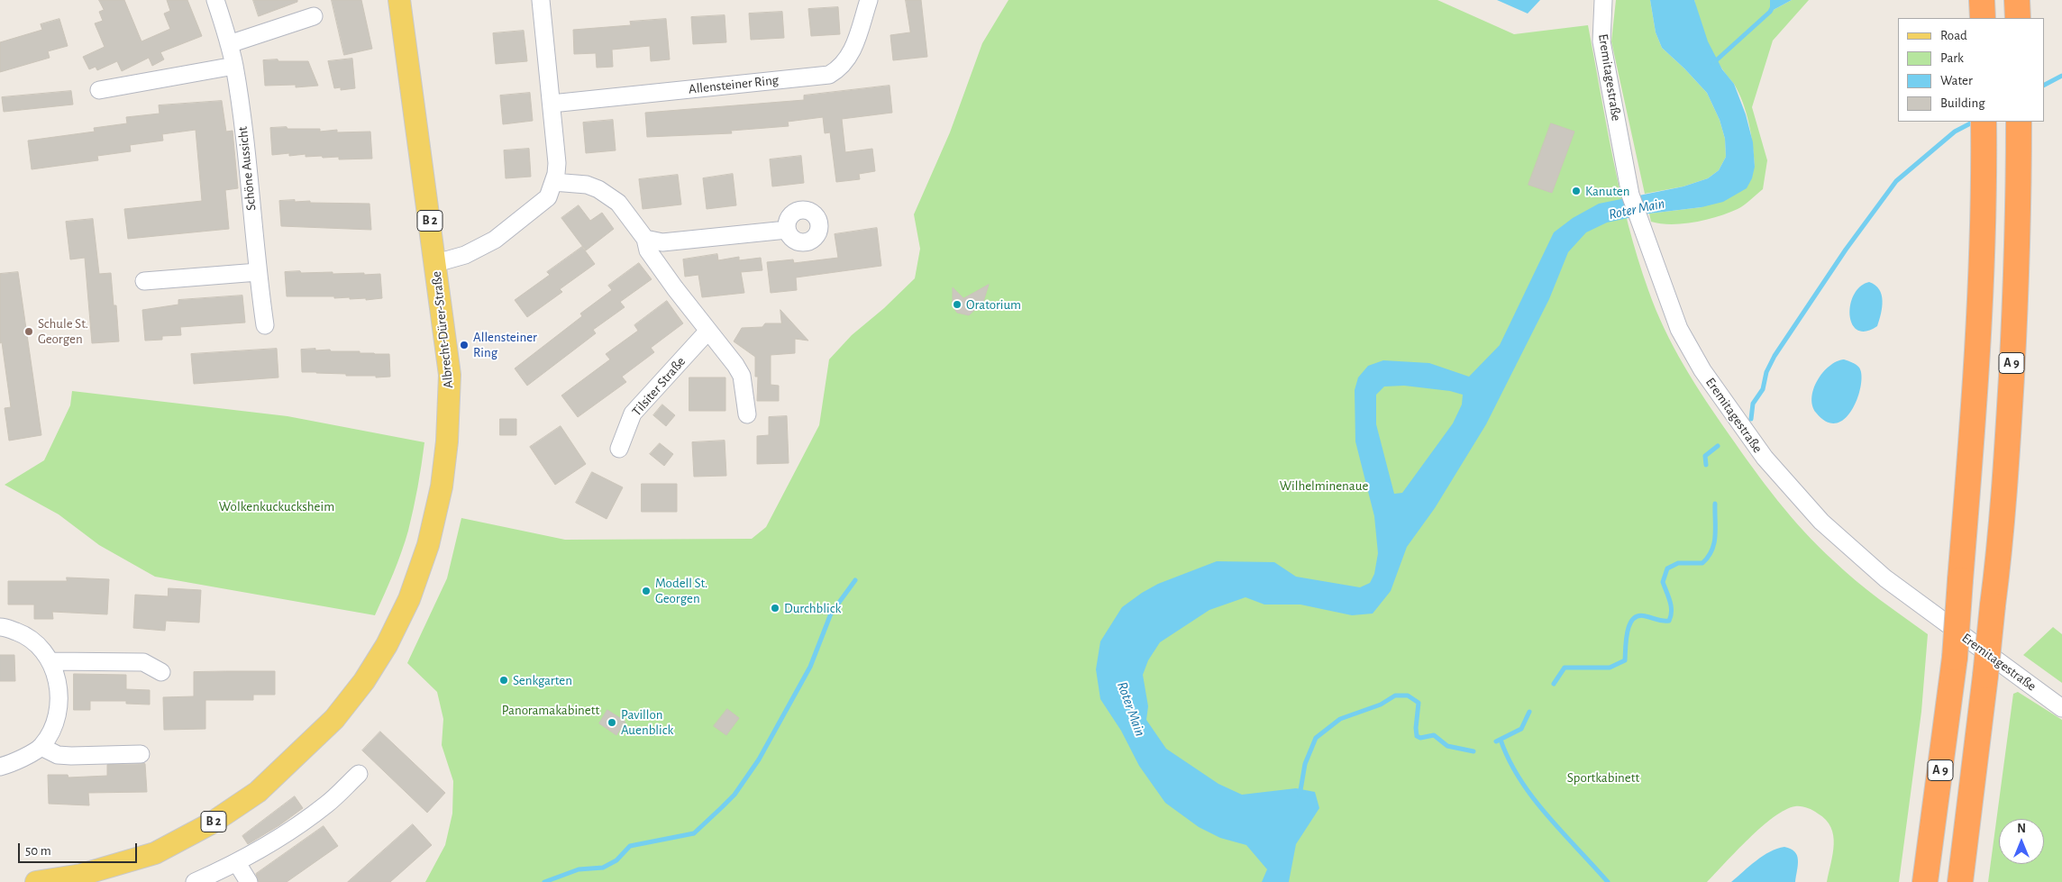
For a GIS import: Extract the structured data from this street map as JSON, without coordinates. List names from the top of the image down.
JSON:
{
  "streets": {
    "highway": ["A 9"],
    "main road": ["B 2", "Albrecht-Dürer-Straße"],
    "street": [
      "Eremitagestraße",
      "Allensteiner Ring",
      "Schöne Aussicht",
      "Tilsiter Straße"
    ]
  },
  "water": ["Roter Main"],
  "parks": [
    "Wilhelminenaue",
    "Wolkenkuckucksheim",
    "Panoramakabinett",
    "Sportkabinett"
  ],
  "places": [
    "Kanuten",
    "Oratorium",
    "Schule St. Georgen",
    "Allensteiner Ring",
    "Modell St. Georgen",
    "Durchblick",
    "Senkgarten",
    "Pavillon Auenblick"
  ],
  "legend": [
    "Road",
    "Park",
    "Water",
    "Building"
  ],
  "scale_bar": "50 m",
  "north": "top"
}
